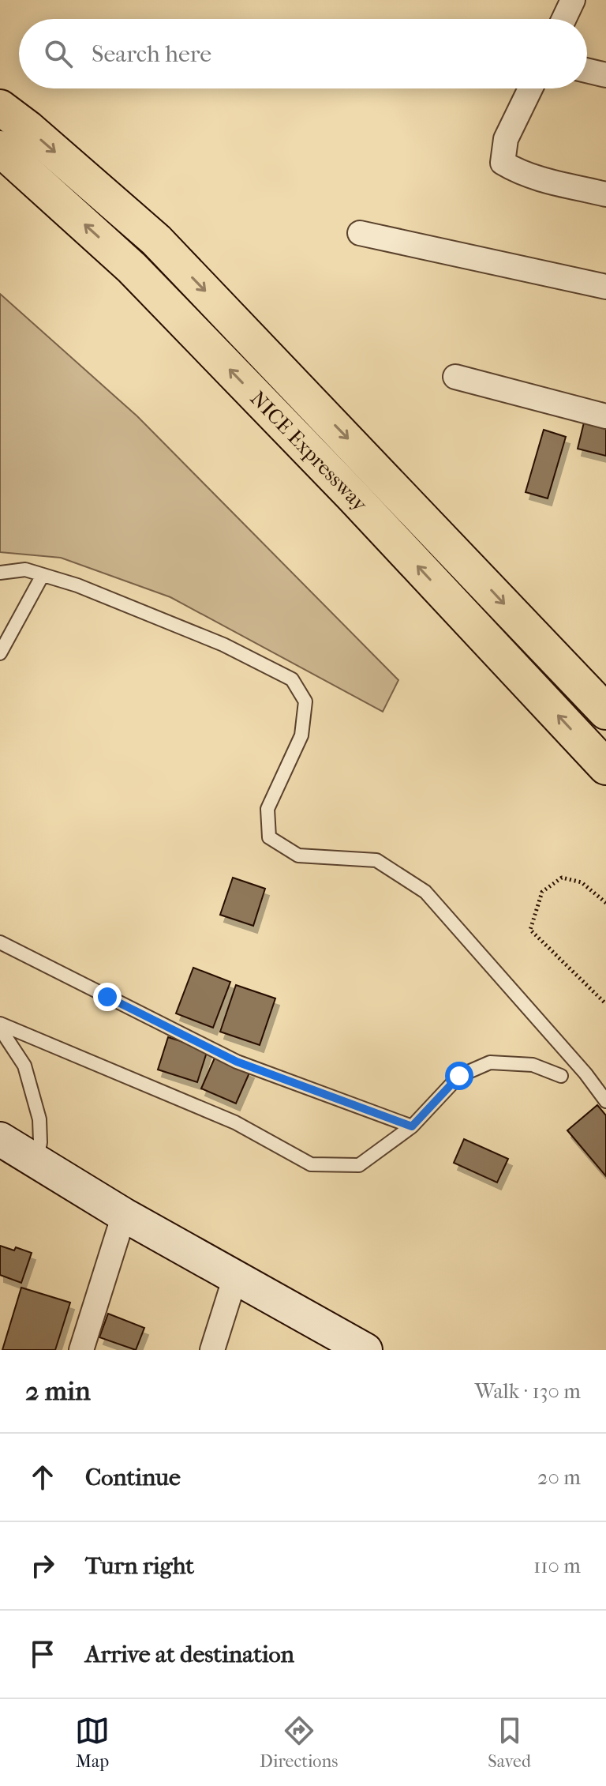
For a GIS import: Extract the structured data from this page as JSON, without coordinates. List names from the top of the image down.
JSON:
{
  "streets": {
    "highway": ["NICE Expressway"]
  },
  "page": {
    "search": "Search here",
    "heading": ["2 min", "Walk · 130 m"],
    "list": [
      ["Continue", "20 m"],
      ["Turn right", "110 m"],
      "Arrive at destination"
    ],
    "nav": ["Map", "Directions", "Saved"]
  }
}
